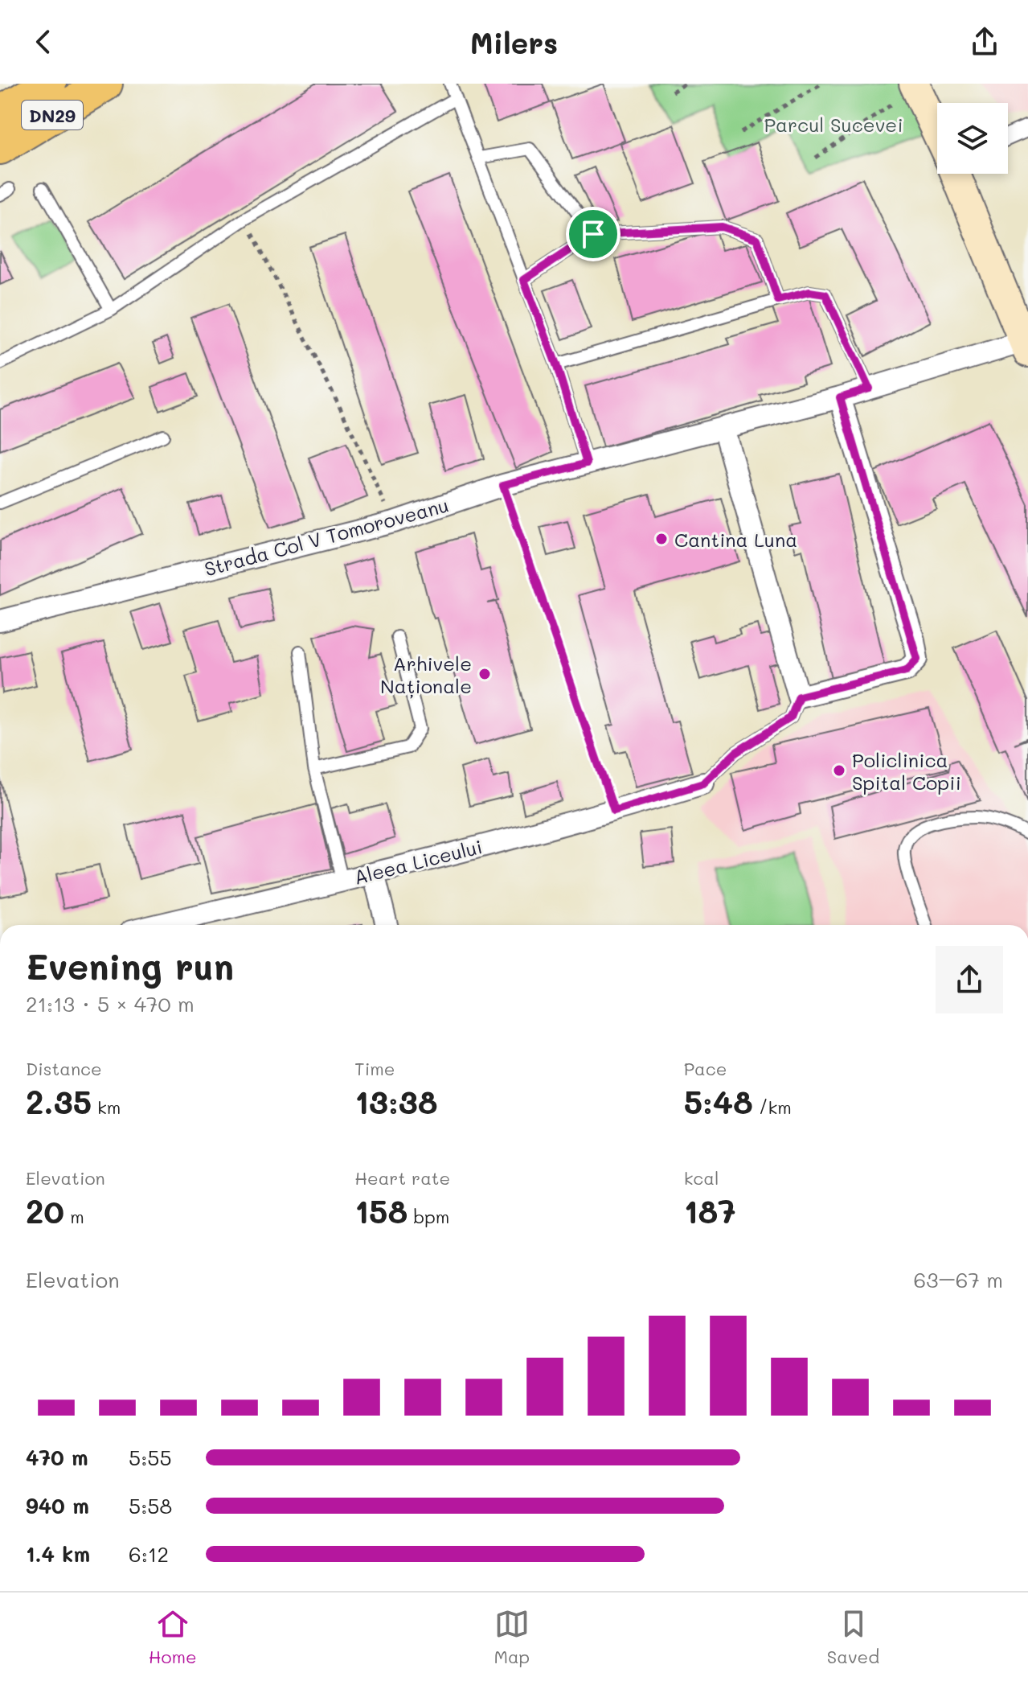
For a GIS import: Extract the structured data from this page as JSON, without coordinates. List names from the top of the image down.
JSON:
{
  "streets": {
    "main road": ["DN29"],
    "street": ["Strada Col V Tomoroveanu", "Aleea Liceului"]
  },
  "parks": ["Parcul Sucevei"],
  "places": ["Cantina Luna", "Arhivele Naționale", "Policlinica Spital Copii"],
  "page": {
    "header": "Milers",
    "heading": ["Evening run", "21:13 · 5 × 470 m"],
    "stats": [
      ["Distance", "2.35 km"],
      ["Time", "13:38"],
      ["Pace", "5:48 /km"],
      ["Elevation", "20 m"],
      ["Heart rate", "158 bpm"],
      ["kcal", "187"]
    ],
    "chart": ["Elevation", "63–67 m"],
    "list": [
      {
        "name": "470 m",
        "note": "5:55"
      },
      {
        "name": "940 m",
        "note": "5:58"
      },
      {
        "name": "1.4 km",
        "note": "6:12"
      }
    ],
    "tabs": ["Home", "Map", "Saved"]
  }
}
